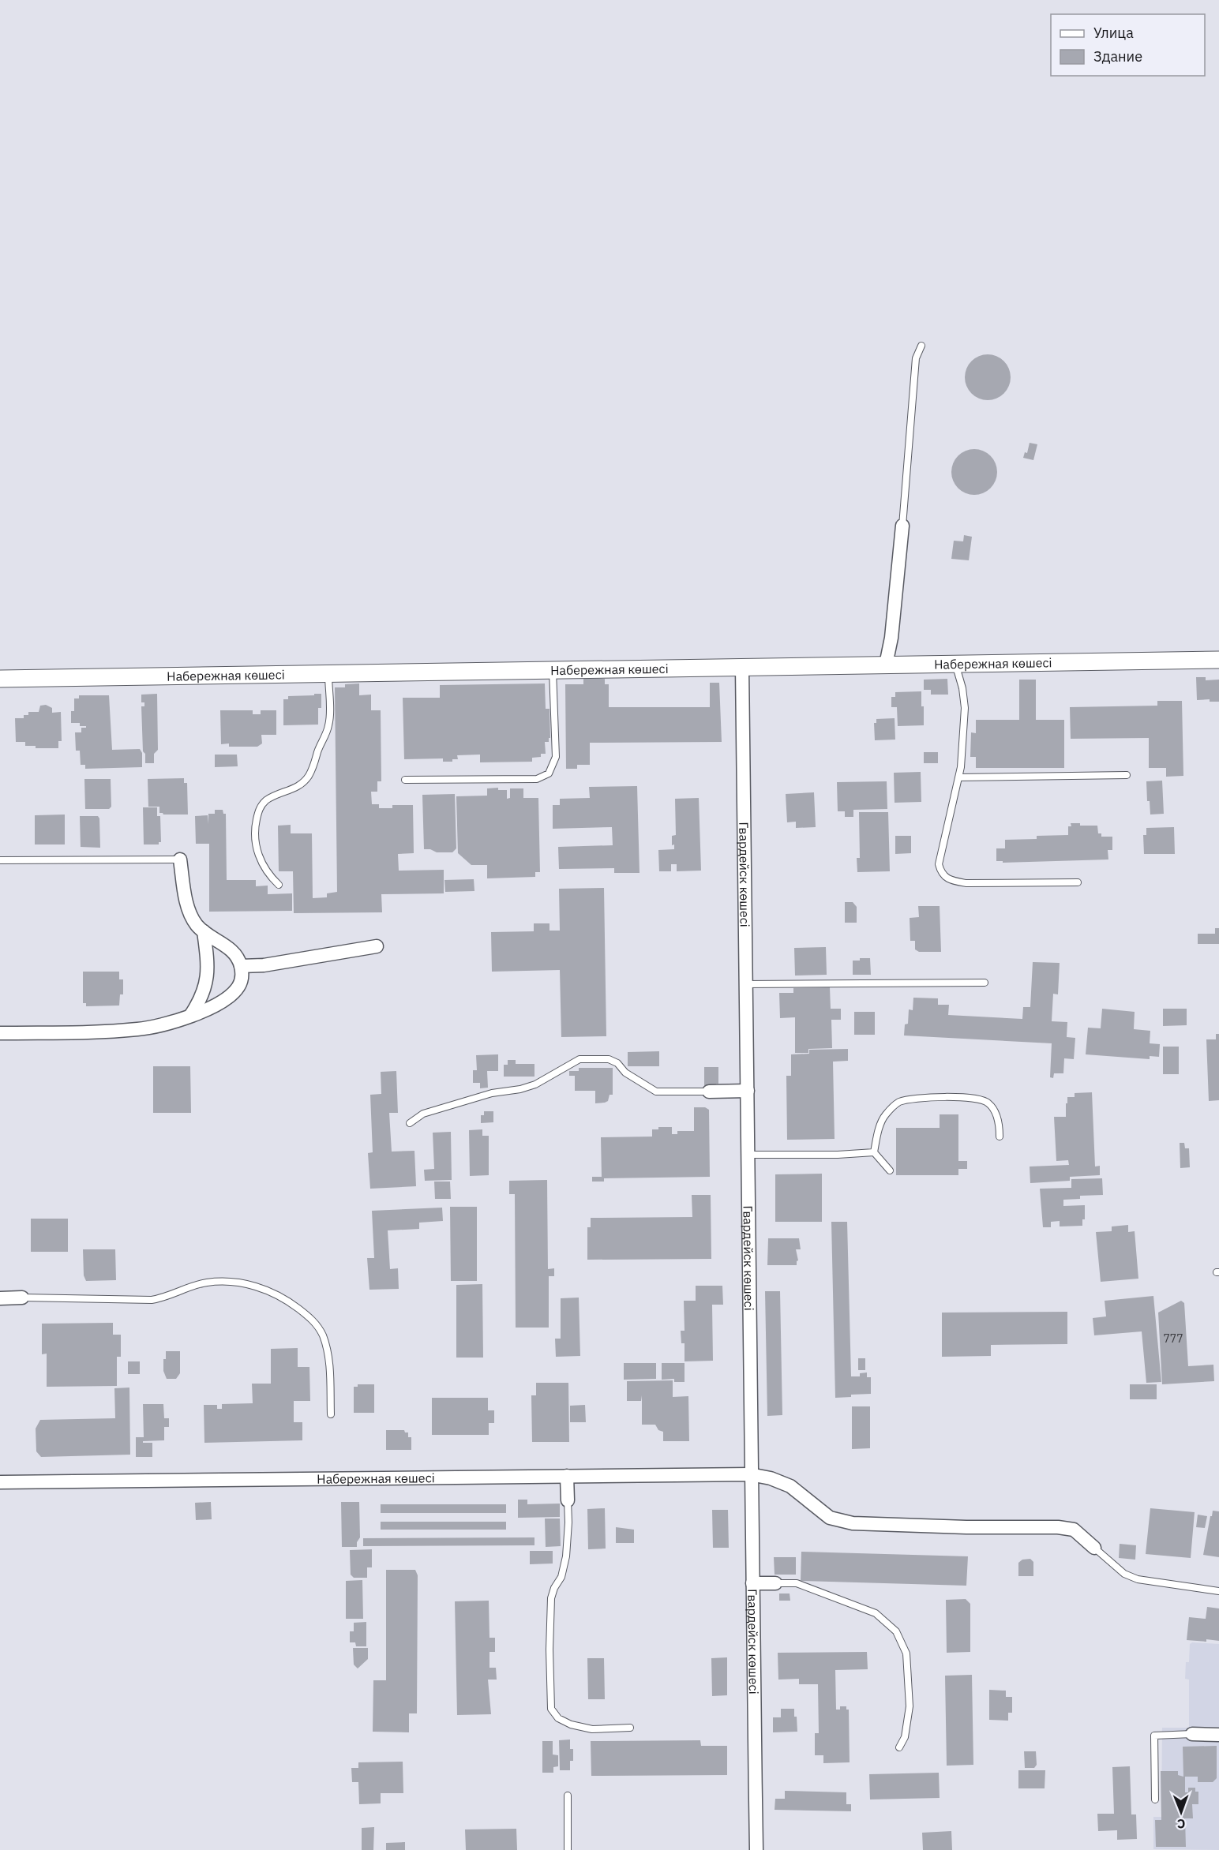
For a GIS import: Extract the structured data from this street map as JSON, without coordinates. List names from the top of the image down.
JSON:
{
  "streets": {
    "street": ["Набережная көшесі", "Гвардейск көшесі"]
  },
  "crossings": [
    ["Набережная көшесі", "Гвардейск көшесі"]
  ],
  "house_numbers": ["777"],
  "legend": ["Улица", "Здание"],
  "north": "bottom"
}
